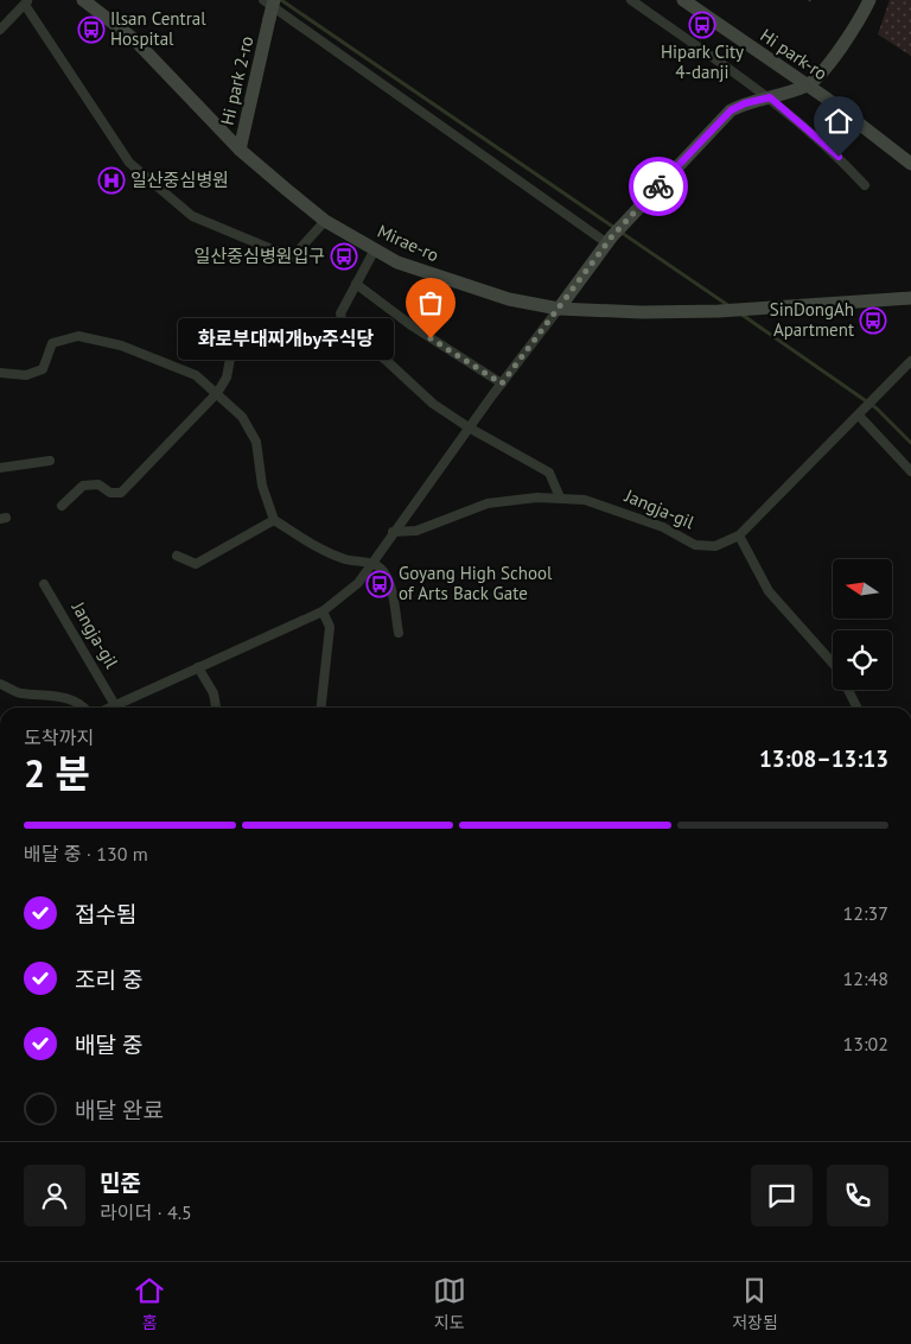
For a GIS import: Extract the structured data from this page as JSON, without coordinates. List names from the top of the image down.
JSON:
{
  "streets": {
    "street": [
      "Hi park-ro",
      "Hi park 2-ro",
      "Mirae-ro",
      "Jangja-gil"
    ]
  },
  "crossings": [
    ["Hi park 2-ro", "Mirae-ro"]
  ],
  "places": {
    "bus stop": [
      "Hipark City 4-danji",
      "Ilsan Central Hospital",
      "일산중심병원입구",
      "SinDongAh Apartment",
      "Goyang High School of Arts Back Gate"
    ],
    "hospital": ["일산중심병원"],
    "other": ["화로부대찌개by주식당"]
  },
  "north": "left",
  "page": {
    "bubble": "화로부대찌개by주식당",
    "heading": ["2 분", "도착까지", "13:08–13:13"],
    "panel": ["민준", "라이더 · 4.5"],
    "bar": "배달 중 · 130 m",
    "list": [
      ["접수됨", "12:37"],
      ["조리 중", "12:48"],
      ["배달 중", "13:02"],
      "배달 완료"
    ],
    "tabs": ["홈", "지도", "저장됨"]
  }
}
